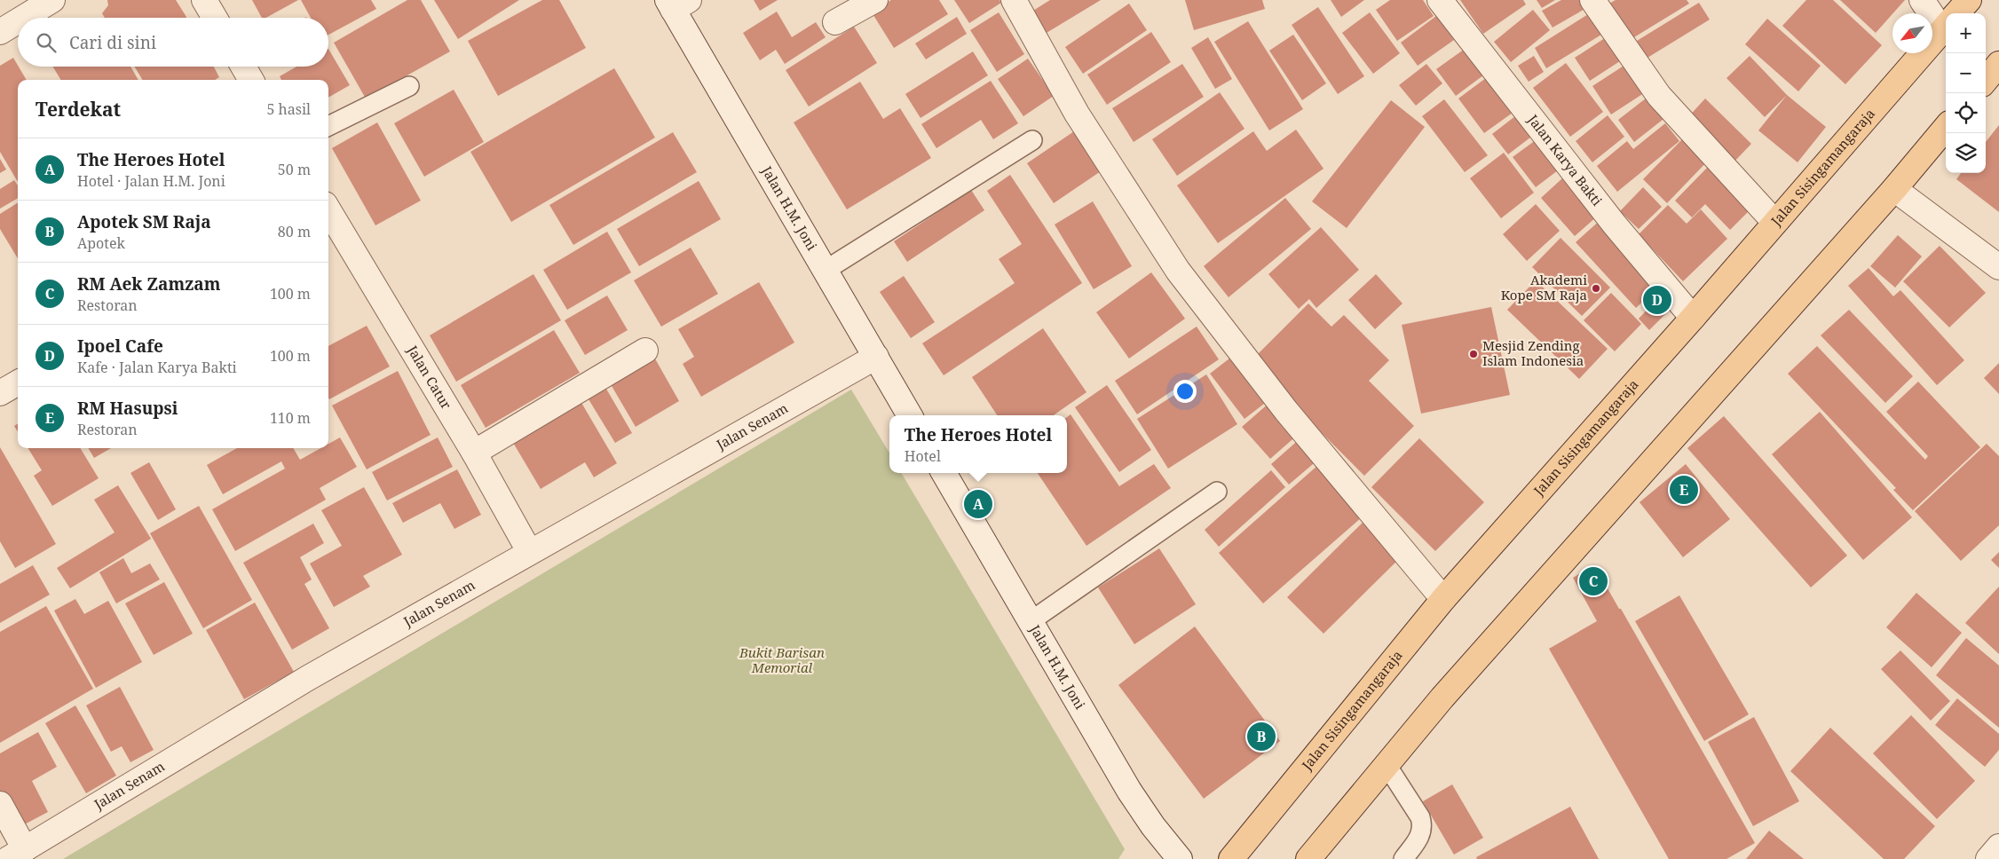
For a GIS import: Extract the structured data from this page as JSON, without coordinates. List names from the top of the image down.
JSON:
{
  "streets": {
    "main road": ["Jalan Sisingamangaraja"],
    "street": [
      "Jalan Karya Bakti",
      "Jalan H.M. Joni",
      "Jalan Catur",
      "Jalan Senam"
    ]
  },
  "crossings": [
    ["Jalan Karya Bakti", "Jalan Sisingamangaraja"],
    ["Jalan H.M. Joni", "Jalan Senam"],
    ["Jalan Catur", "Jalan Senam"]
  ],
  "parks": ["Bukit Barisan Memorial"],
  "places": ["Akademi Kope SM Raja", "Mesjid Zending Islam Indonesia"],
  "north": "bottom left",
  "page": {
    "map_buttons": ["+", "−"],
    "search": "Cari di sini",
    "heading": ["Terdekat", "5 hasil"],
    "list": [
      {
        "mark": "A",
        "name": "The Heroes Hotel",
        "note": "Hotel · Jalan H.M. Joni",
        "value": "50 m"
      },
      {
        "mark": "B",
        "name": "Apotek SM Raja",
        "note": "Apotek",
        "value": "80 m"
      },
      {
        "mark": "C",
        "name": "RM Aek Zamzam",
        "note": "Restoran",
        "value": "100 m"
      },
      {
        "mark": "D",
        "name": "Ipoel Cafe",
        "note": "Kafe · Jalan Karya Bakti",
        "value": "100 m"
      },
      {
        "mark": "E",
        "name": "RM Hasupsi",
        "note": "Restoran",
        "value": "110 m"
      }
    ],
    "pins": [
      "D",
      "E",
      "A",
      "C",
      "B"
    ],
    "popup": ["The Heroes Hotel", "Hotel"]
  }
}
